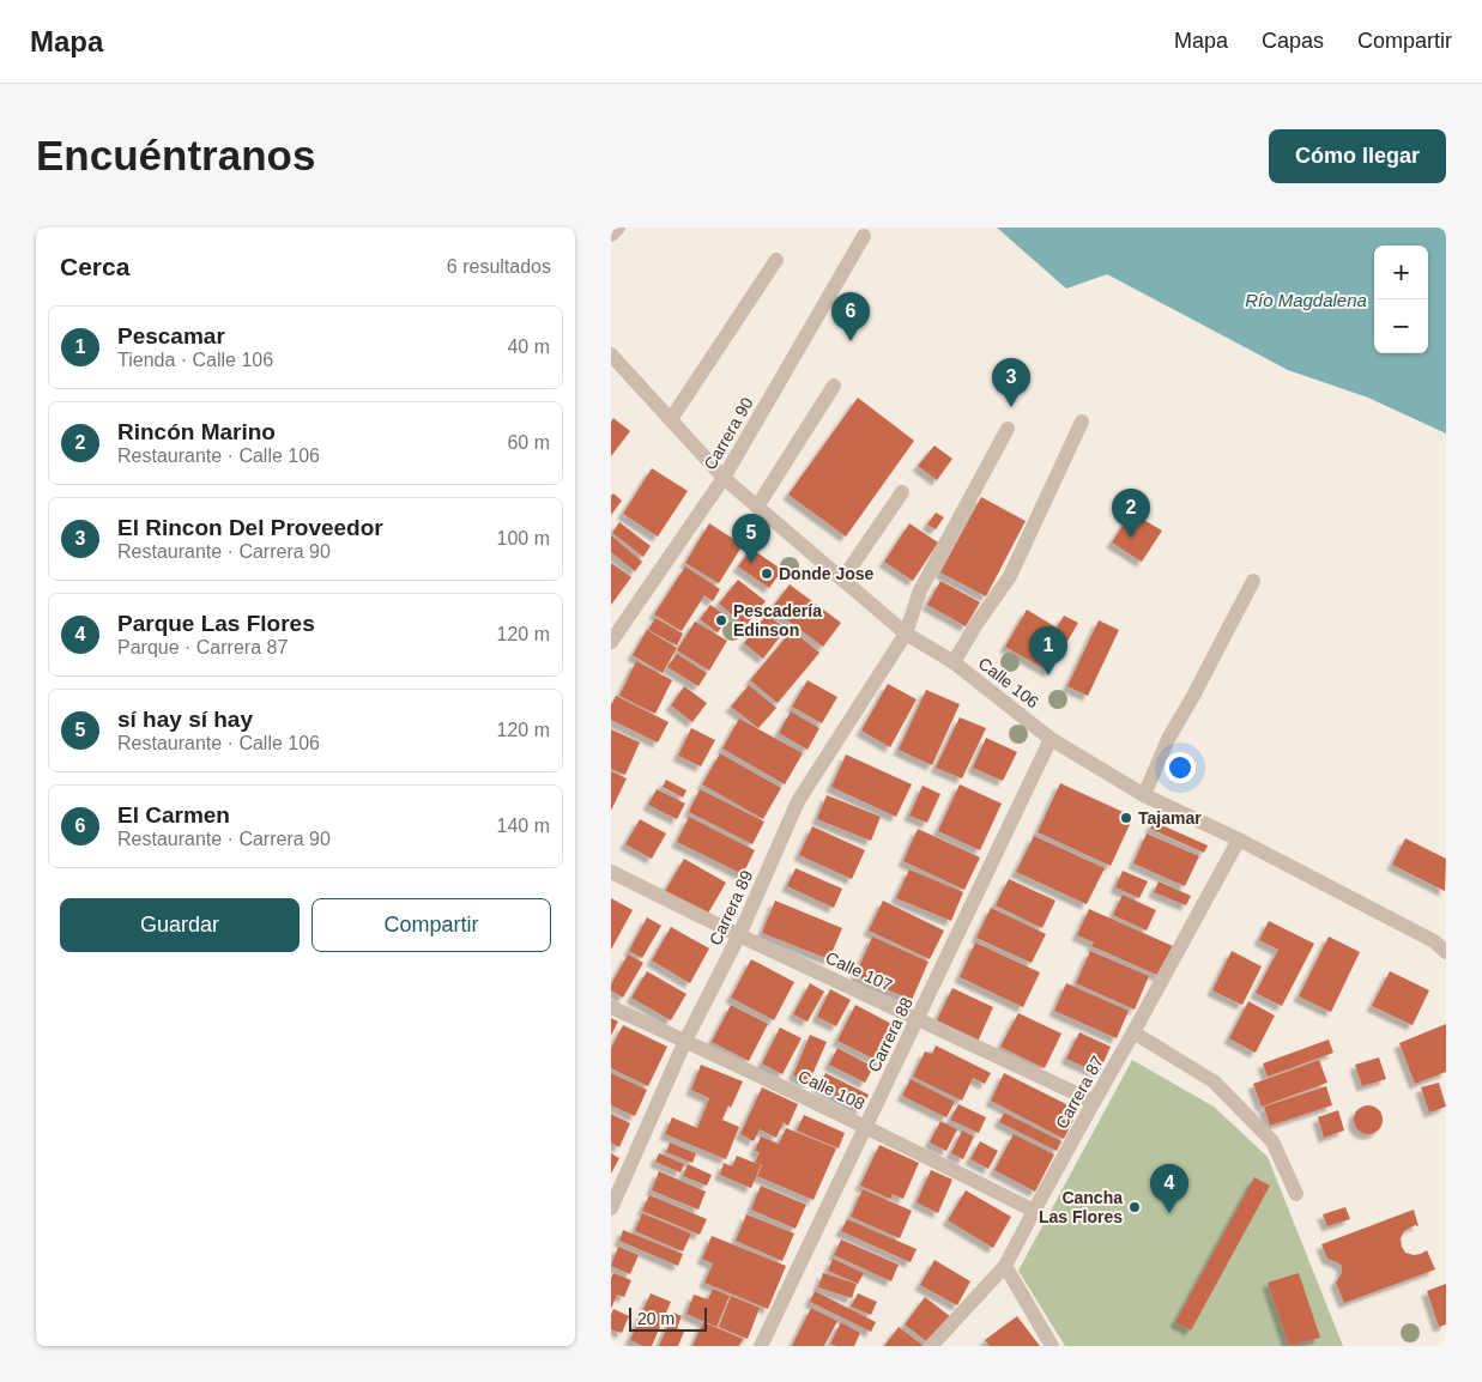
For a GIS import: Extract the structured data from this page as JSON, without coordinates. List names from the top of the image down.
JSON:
{
  "streets": {
    "street": [
      "Carrera 90",
      "Calle 106",
      "Carrera 89",
      "Calle 107",
      "Carrera 88",
      "Calle 108",
      "Carrera 87"
    ]
  },
  "crossings": [
    ["Carrera 90", "Calle 106"],
    ["Calle 106", "Carrera 89"],
    ["Calle 106", "Carrera 88"],
    ["Calle 106", "Carrera 87"],
    ["Carrera 89", "Calle 107"],
    ["Carrera 89", "Calle 108"],
    ["Calle 107", "Carrera 88"],
    ["Calle 107", "Carrera 87"],
    ["Carrera 88", "Calle 108"],
    ["Calle 108", "Carrera 87"]
  ],
  "water": ["Río Magdalena"],
  "places": [
    "Donde Jose",
    "Pescadería Edinson",
    "Tajamar",
    "Cancha Las Flores"
  ],
  "scale_bar": "20 m",
  "page": {
    "header": "Mapa",
    "nav": ["Mapa", "Capas", "Compartir"],
    "buttons": [
      "Cómo llegar",
      ["Guardar", "Compartir"]
    ],
    "title": "Encuéntranos",
    "heading": ["Cerca", "6 resultados"],
    "map_buttons": ["+", "−"],
    "pins": [
      "6",
      "3",
      "2",
      "5",
      "1",
      "4"
    ],
    "list": [
      {
        "mark": "1",
        "name": "Pescamar",
        "note": "Tienda · Calle 106",
        "value": "40 m"
      },
      {
        "mark": "2",
        "name": "Rincón Marino",
        "note": "Restaurante · Calle 106",
        "value": "60 m"
      },
      {
        "mark": "3",
        "name": "El Rincon Del Proveedor",
        "note": "Restaurante · Carrera 90",
        "value": "100 m"
      },
      {
        "mark": "4",
        "name": "Parque Las Flores",
        "note": "Parque · Carrera 87",
        "value": "120 m"
      },
      {
        "mark": "5",
        "name": "sí hay sí hay",
        "note": "Restaurante · Calle 106",
        "value": "120 m"
      },
      {
        "mark": "6",
        "name": "El Carmen",
        "note": "Restaurante · Carrera 90",
        "value": "140 m"
      }
    ],
    "scale": "20 m"
  }
}
